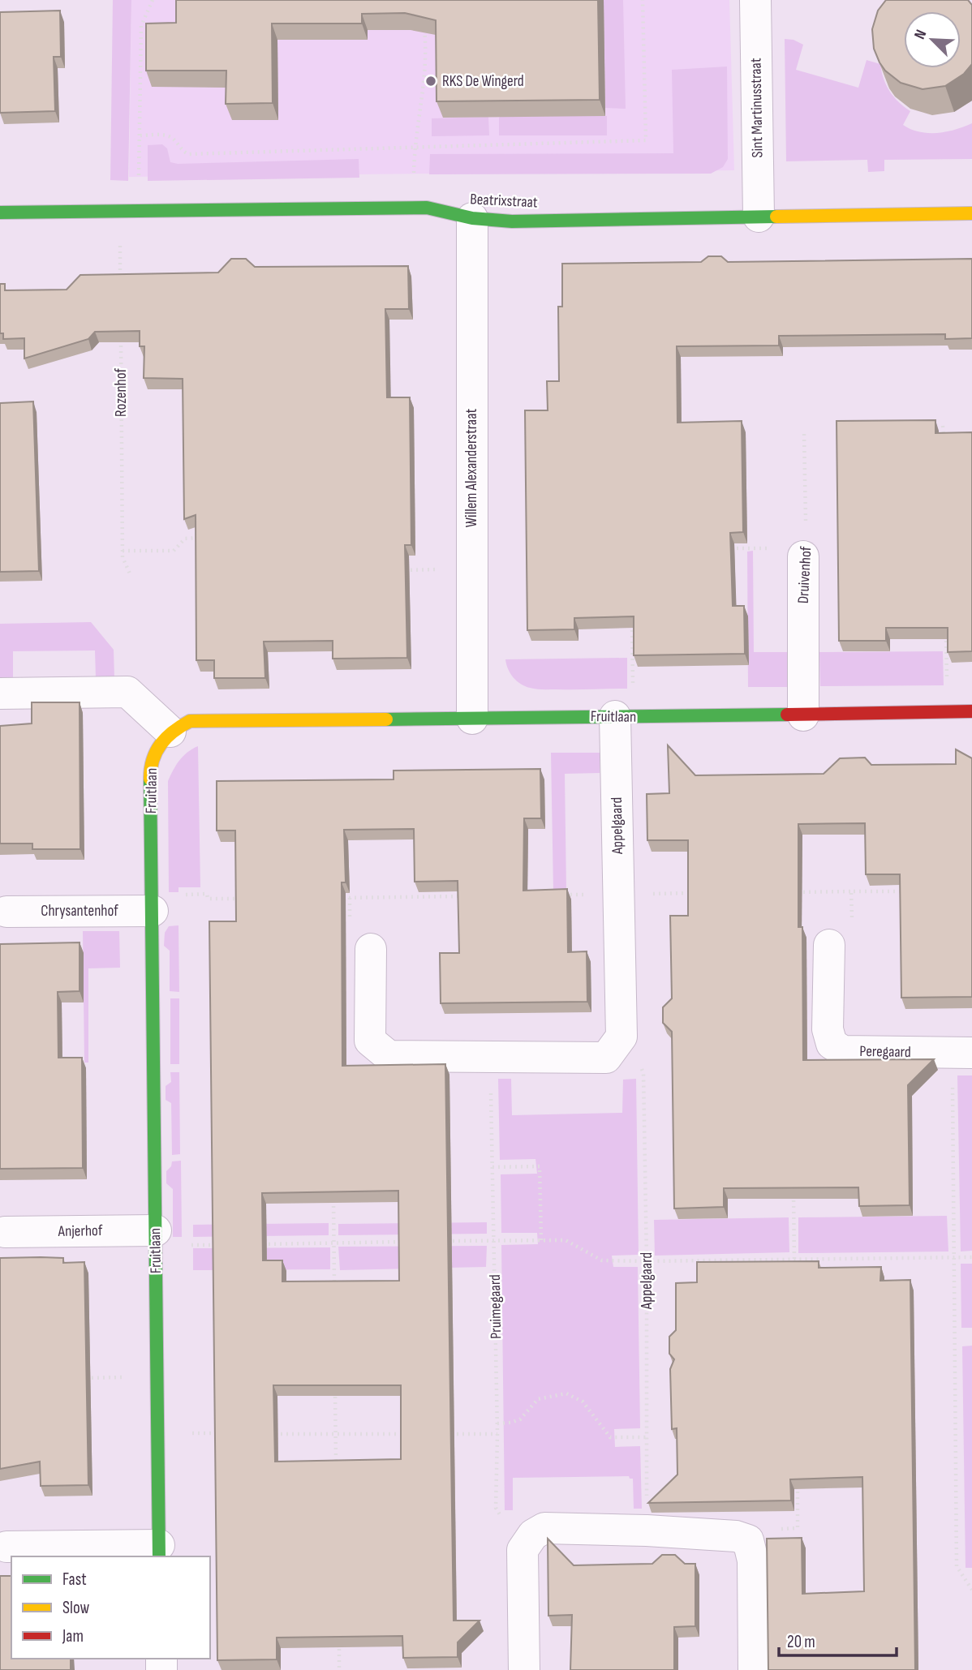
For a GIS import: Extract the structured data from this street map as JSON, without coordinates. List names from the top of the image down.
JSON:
{
  "streets": {
    "street": [
      "Sint Martinusstraat",
      "Beatrixstraat",
      "Willem Alexanderstraat",
      "Druivenhof",
      "Fruitlaan",
      "Appelgaard",
      "Chrysantenhof",
      "Peregaard",
      "Anjerhof"
    ],
    "path": ["Rozenhof", "Pruimegaard"]
  },
  "crossings": [
    ["Sint Martinusstraat", "Beatrixstraat"],
    ["Beatrixstraat", "Willem Alexanderstraat"],
    ["Willem Alexanderstraat", "Fruitlaan"],
    ["Druivenhof", "Fruitlaan"],
    ["Fruitlaan", "Appelgaard"],
    ["Fruitlaan", "Chrysantenhof"],
    ["Fruitlaan", "Anjerhof"]
  ],
  "places": ["RKS De Wingerd"],
  "legend": ["Fast", "Slow", "Jam"],
  "scale_bar": "20 m",
  "north": "top left"
}
